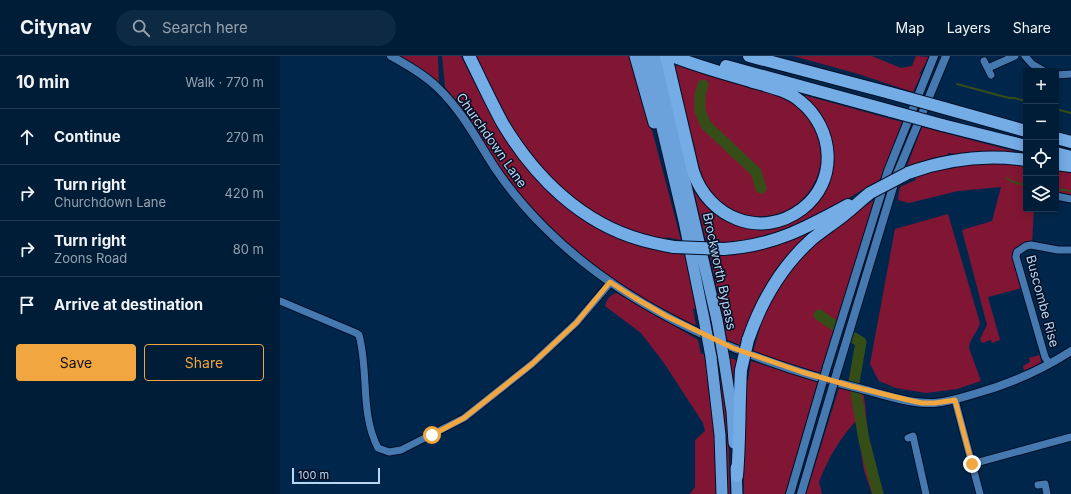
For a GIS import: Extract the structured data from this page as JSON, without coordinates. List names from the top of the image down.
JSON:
{
  "streets": {
    "highway": ["Brockworth Bypass"],
    "street": ["Churchdown Lane", "Buscombe Rise"]
  },
  "crossings": [
    ["Churchdown Lane", "Buscombe Rise"]
  ],
  "scale_bar": "100 m",
  "page": {
    "header": "Citynav",
    "search": "Search here",
    "nav": ["Map", "Layers", "Share"],
    "heading": ["10 min", "Walk · 770 m"],
    "map_buttons": ["+", "−"],
    "list": [
      ["Continue", "270 m"],
      ["Turn right", "Churchdown Lane", "420 m"],
      ["Turn right", "Zoons Road", "80 m"],
      "Arrive at destination"
    ],
    "buttons": ["Save", "Share"],
    "scale": "100 m"
  }
}
